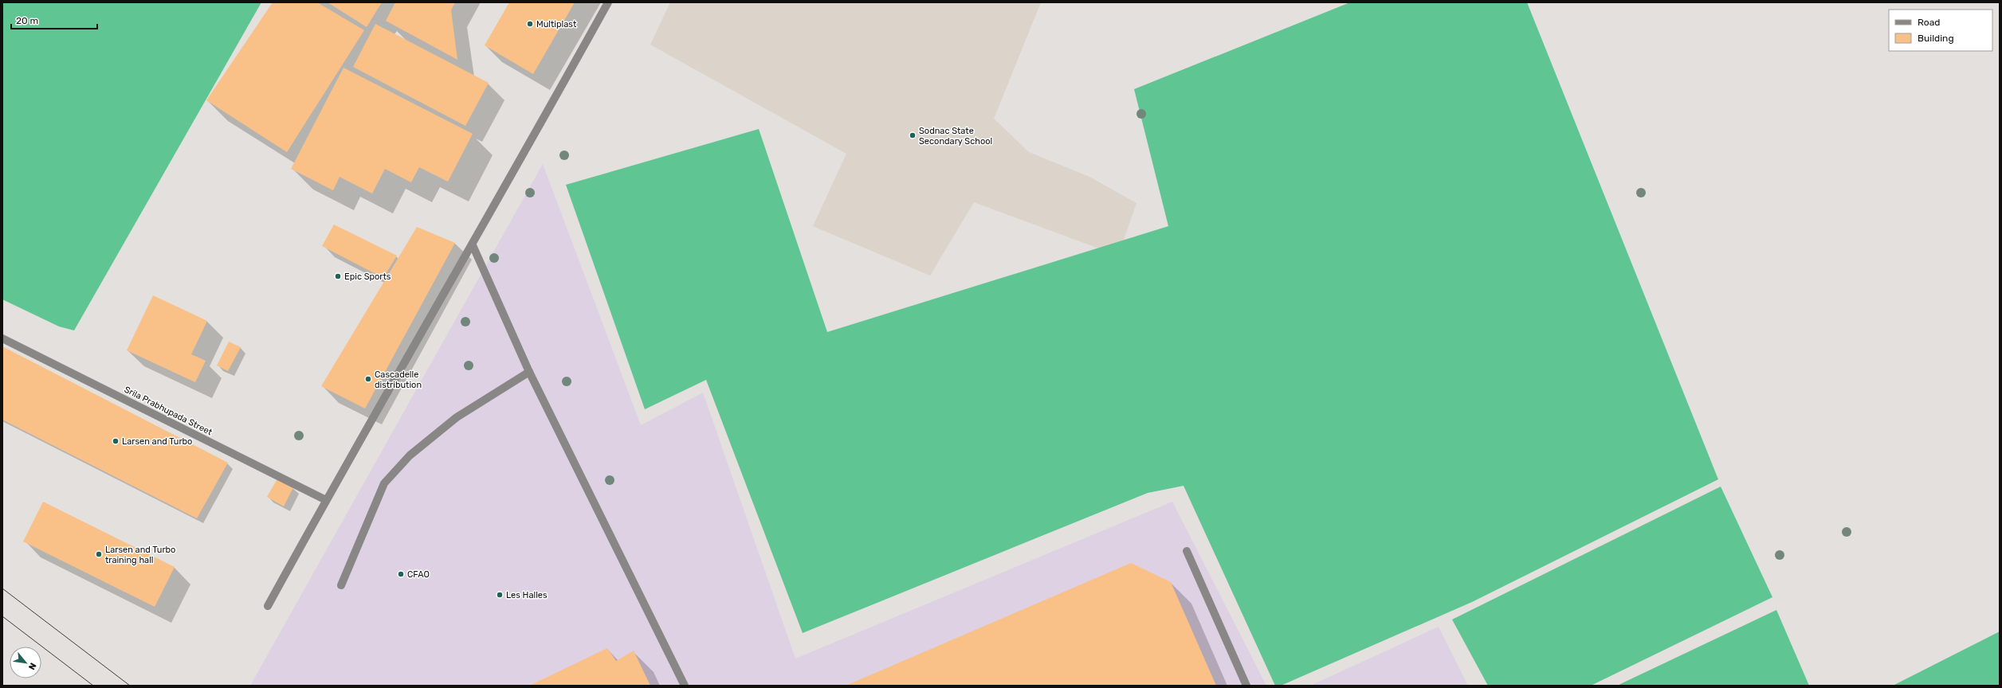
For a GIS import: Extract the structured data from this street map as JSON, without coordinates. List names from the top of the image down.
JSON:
{
  "streets": {
    "street": ["Srila Prabhupada Street"]
  },
  "places": [
    "Multiplast",
    "Sodnac State Secondary School",
    "Epic Sports",
    "Cascadelle distribution",
    "Larsen and Turbo",
    "Larsen and Turbo training hall",
    "CFAO",
    "Les Halles"
  ],
  "legend": ["Road", "Building"],
  "scale_bar": "20 m",
  "north": "bottom right"
}
